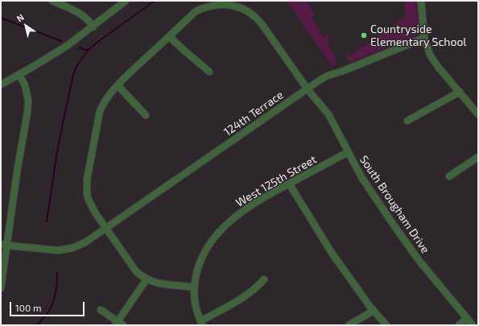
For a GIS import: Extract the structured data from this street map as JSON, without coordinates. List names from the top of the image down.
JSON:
{
  "streets": {
    "street": ["124th Terrace", "West 125th Street", "South Brougham Drive"]
  },
  "crossings": [
    ["124th Terrace", "South Brougham Drive"],
    ["West 125th Street", "South Brougham Drive"]
  ],
  "places": ["Countryside Elementary School"],
  "scale_bar": "100 m",
  "north": "top left"
}
